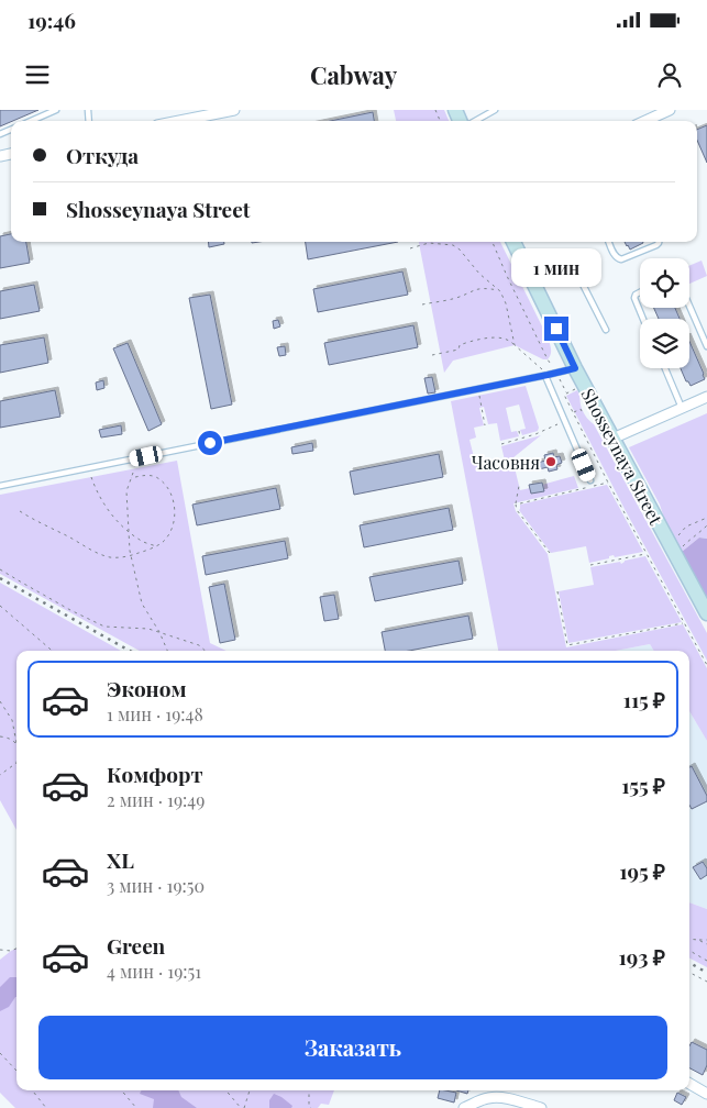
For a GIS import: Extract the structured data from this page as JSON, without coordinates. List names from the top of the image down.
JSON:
{
  "streets": {
    "main road": ["Shosseynaya Street"]
  },
  "places": ["Часовня"],
  "page": {
    "status": "19:46",
    "header": "Cabway",
    "banner": ["Откуда", "Shosseynaya Street"],
    "bubble": "1 мин",
    "list": [
      {
        "name": "Эконом",
        "note": "1 мин · 19:48",
        "value": "115 ₽"
      },
      {
        "name": "Комфорт",
        "note": "2 мин · 19:49",
        "value": "155 ₽"
      },
      {
        "name": "XL",
        "note": "3 мин · 19:50",
        "value": "195 ₽"
      },
      {
        "name": "Green",
        "note": "4 мин · 19:51",
        "value": "193 ₽"
      }
    ],
    "buttons": "Заказать"
  }
}
